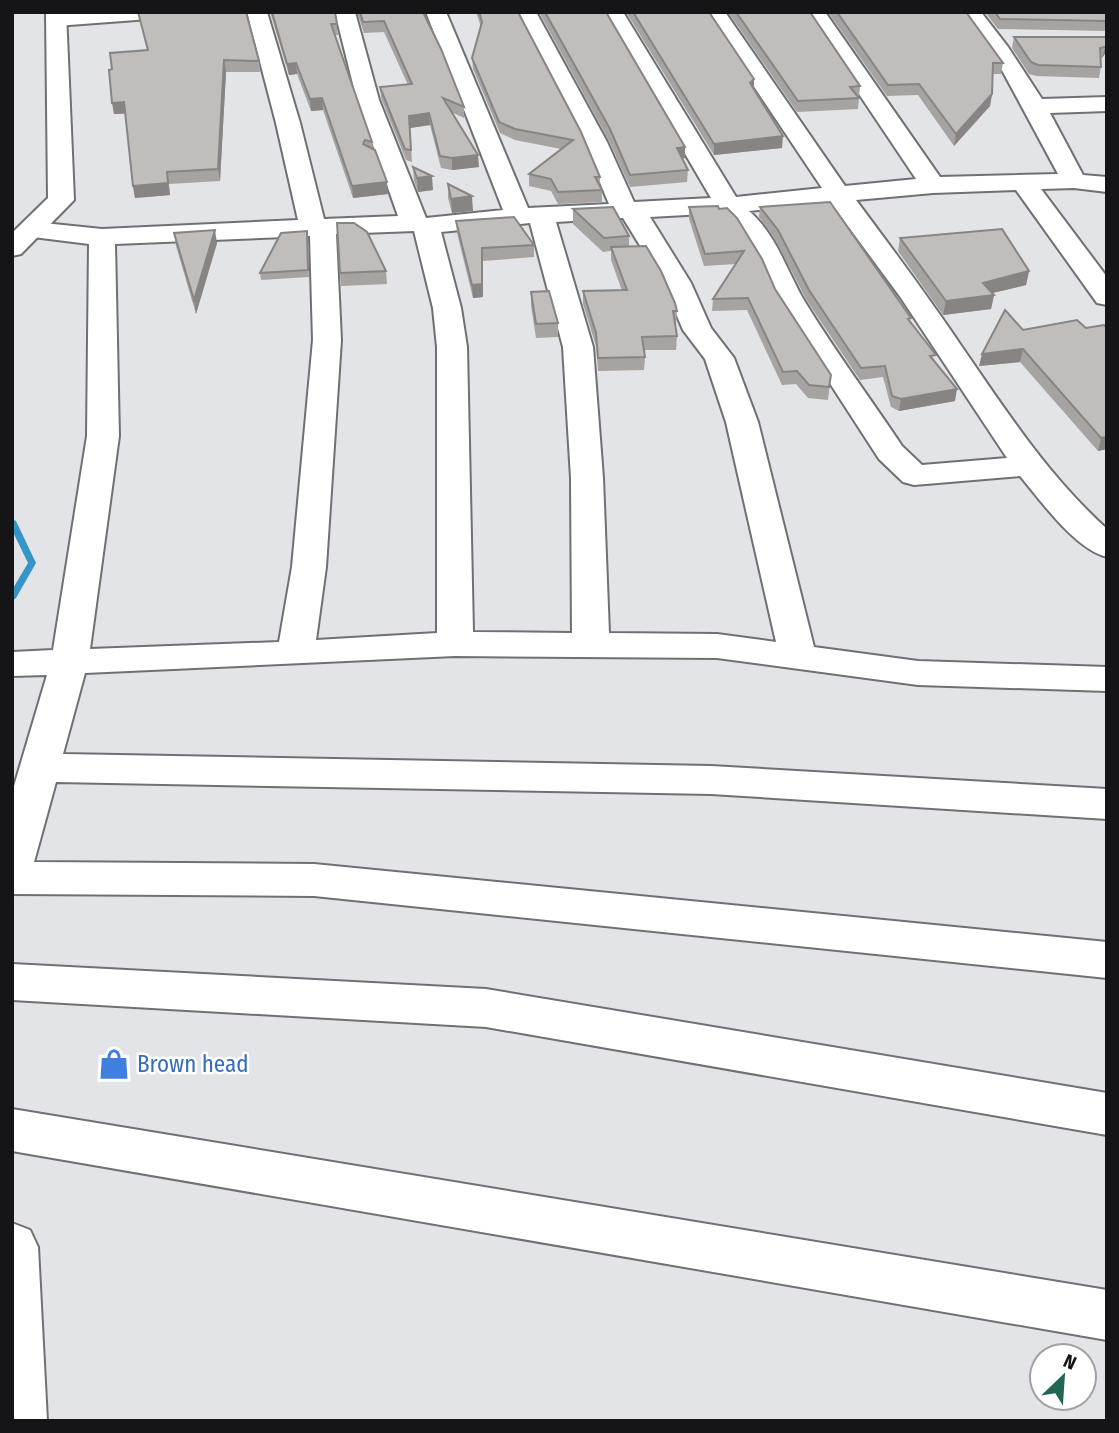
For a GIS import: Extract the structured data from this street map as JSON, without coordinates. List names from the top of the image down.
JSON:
{
  "places": {
    "shop": ["Brown head"]
  },
  "north": "top right"
}
